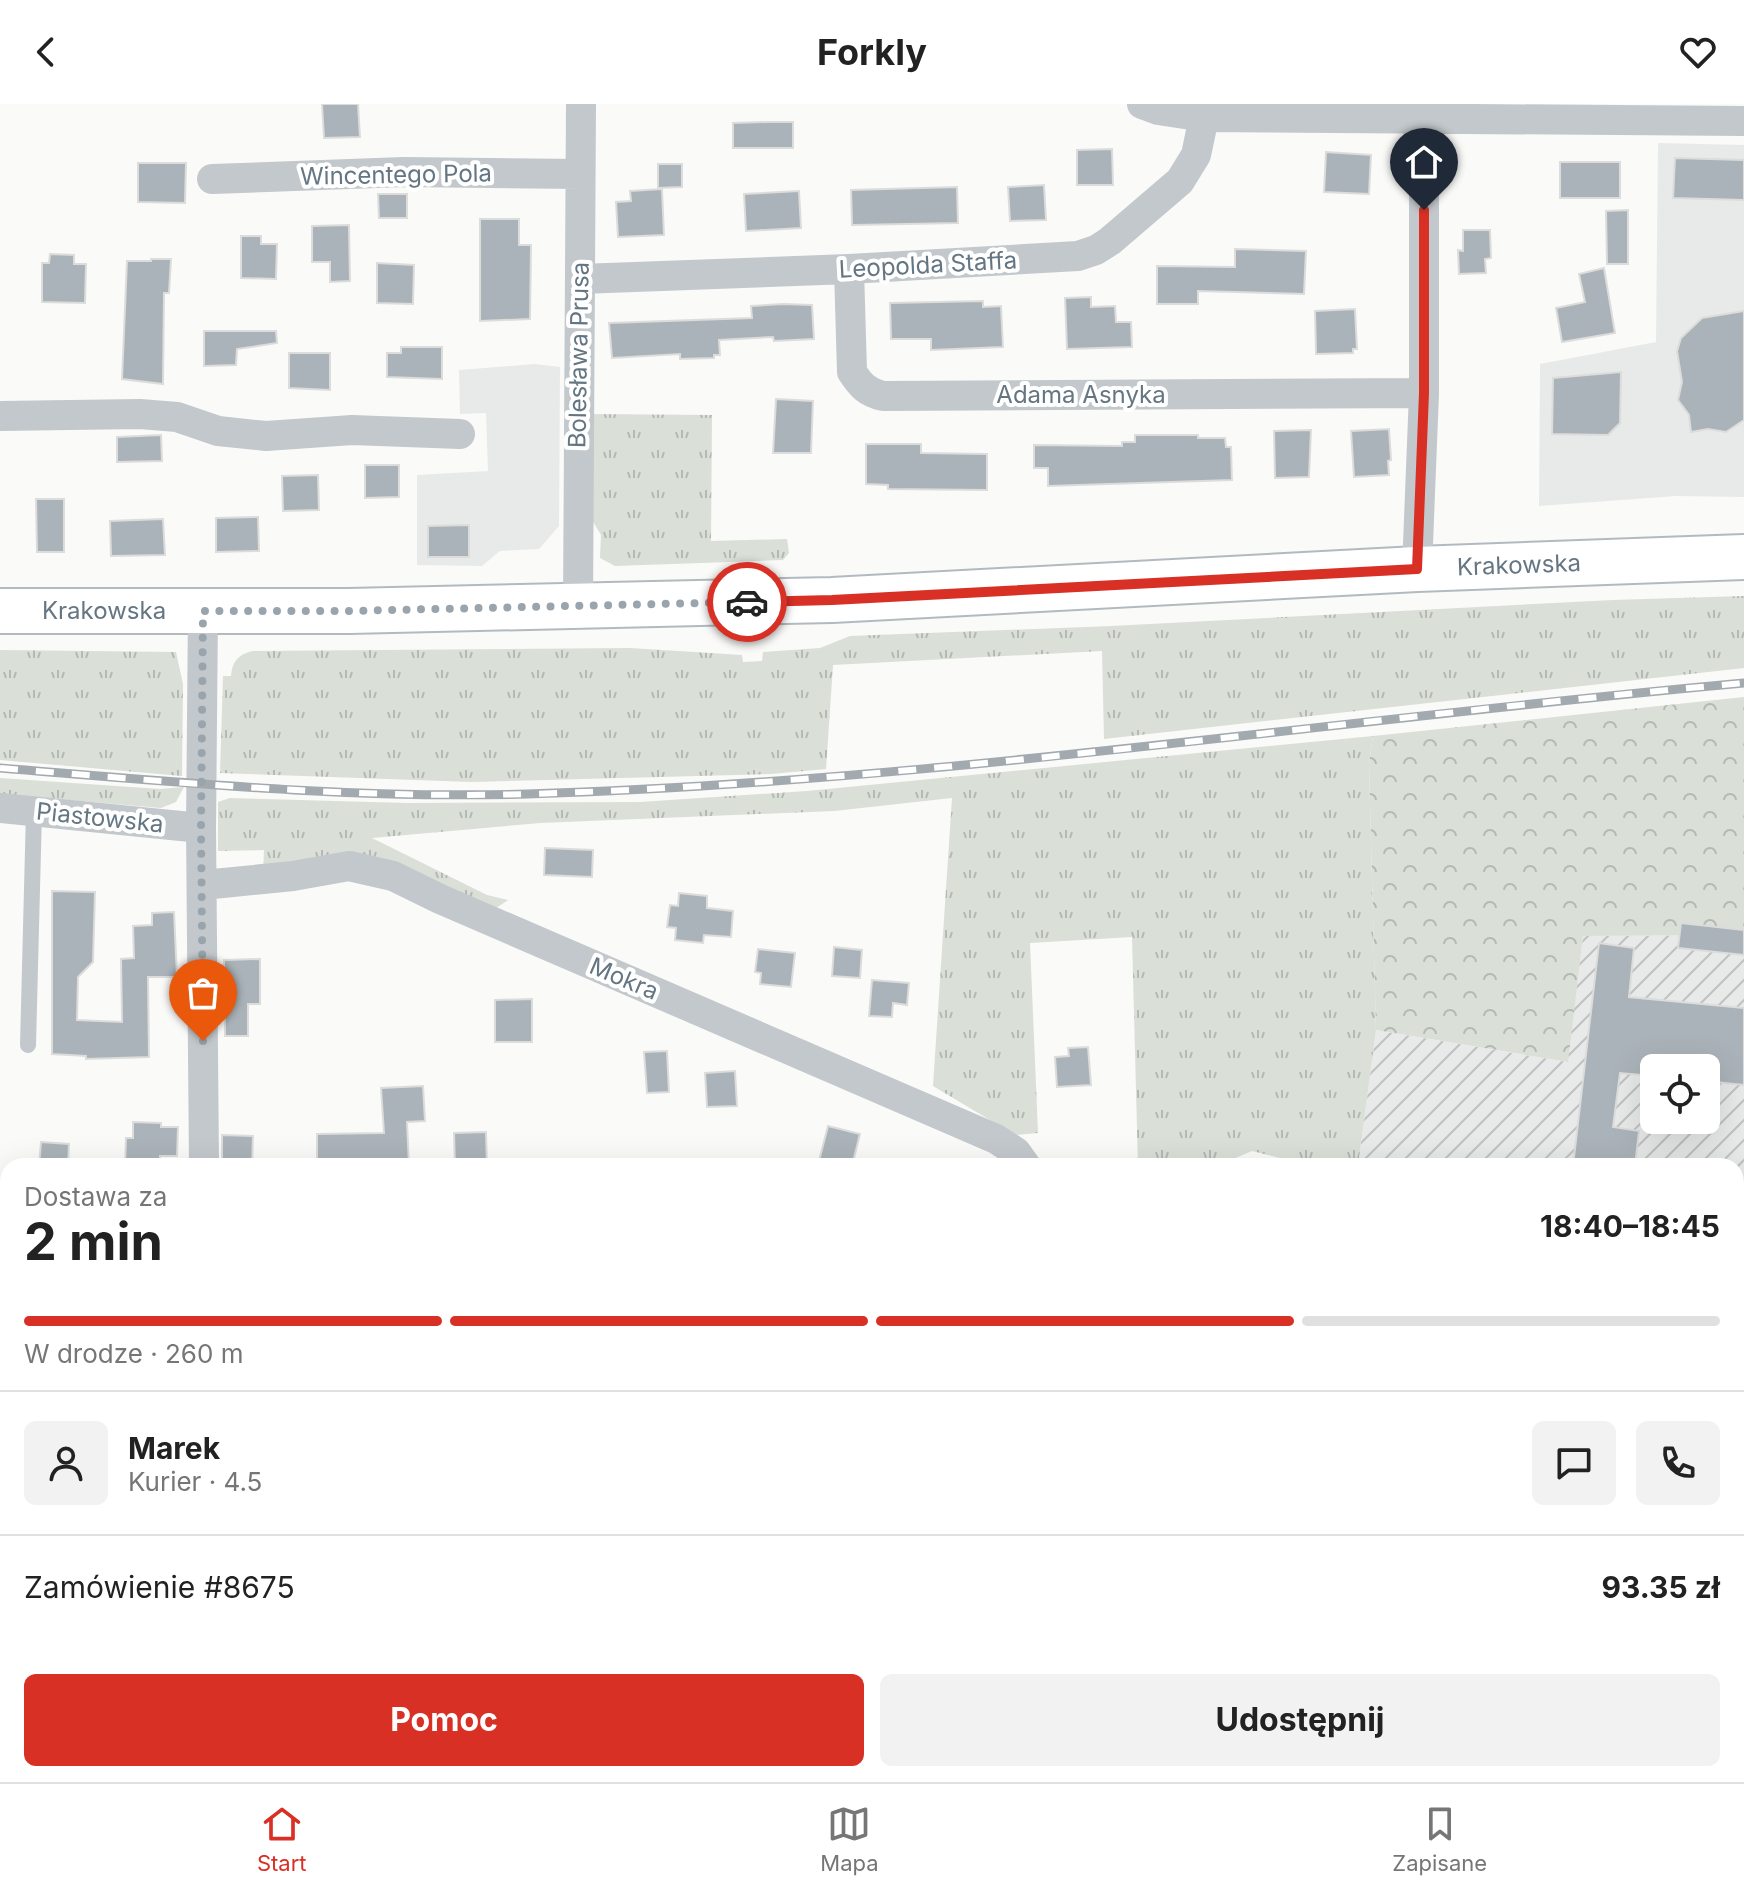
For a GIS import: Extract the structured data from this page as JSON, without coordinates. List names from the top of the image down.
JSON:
{
  "streets": {
    "main road": ["Krakowska"],
    "street": [
      "Wincentego Pola",
      "Leopolda Staffa",
      "Bolesława Prusa",
      "Adama Asnyka",
      "Piastowska",
      "Mokra"
    ]
  },
  "crossings": [
    ["Wincentego Pola", "Bolesława Prusa"],
    ["Leopolda Staffa", "Bolesława Prusa"],
    ["Leopolda Staffa", "Adama Asnyka"],
    ["Bolesława Prusa", "Krakowska"]
  ],
  "page": {
    "header": "Forkly",
    "heading": ["2 min", "Dostawa za", "18:40–18:45"],
    "panel": [
      "Marek",
      "Kurier · 4.5",
      "Zamówienie #8675",
      "93.35 zł"
    ],
    "bar": "W drodze · 260 m",
    "buttons": ["Pomoc", "Udostępnij"],
    "tabs": ["Start", "Mapa", "Zapisane"]
  }
}
